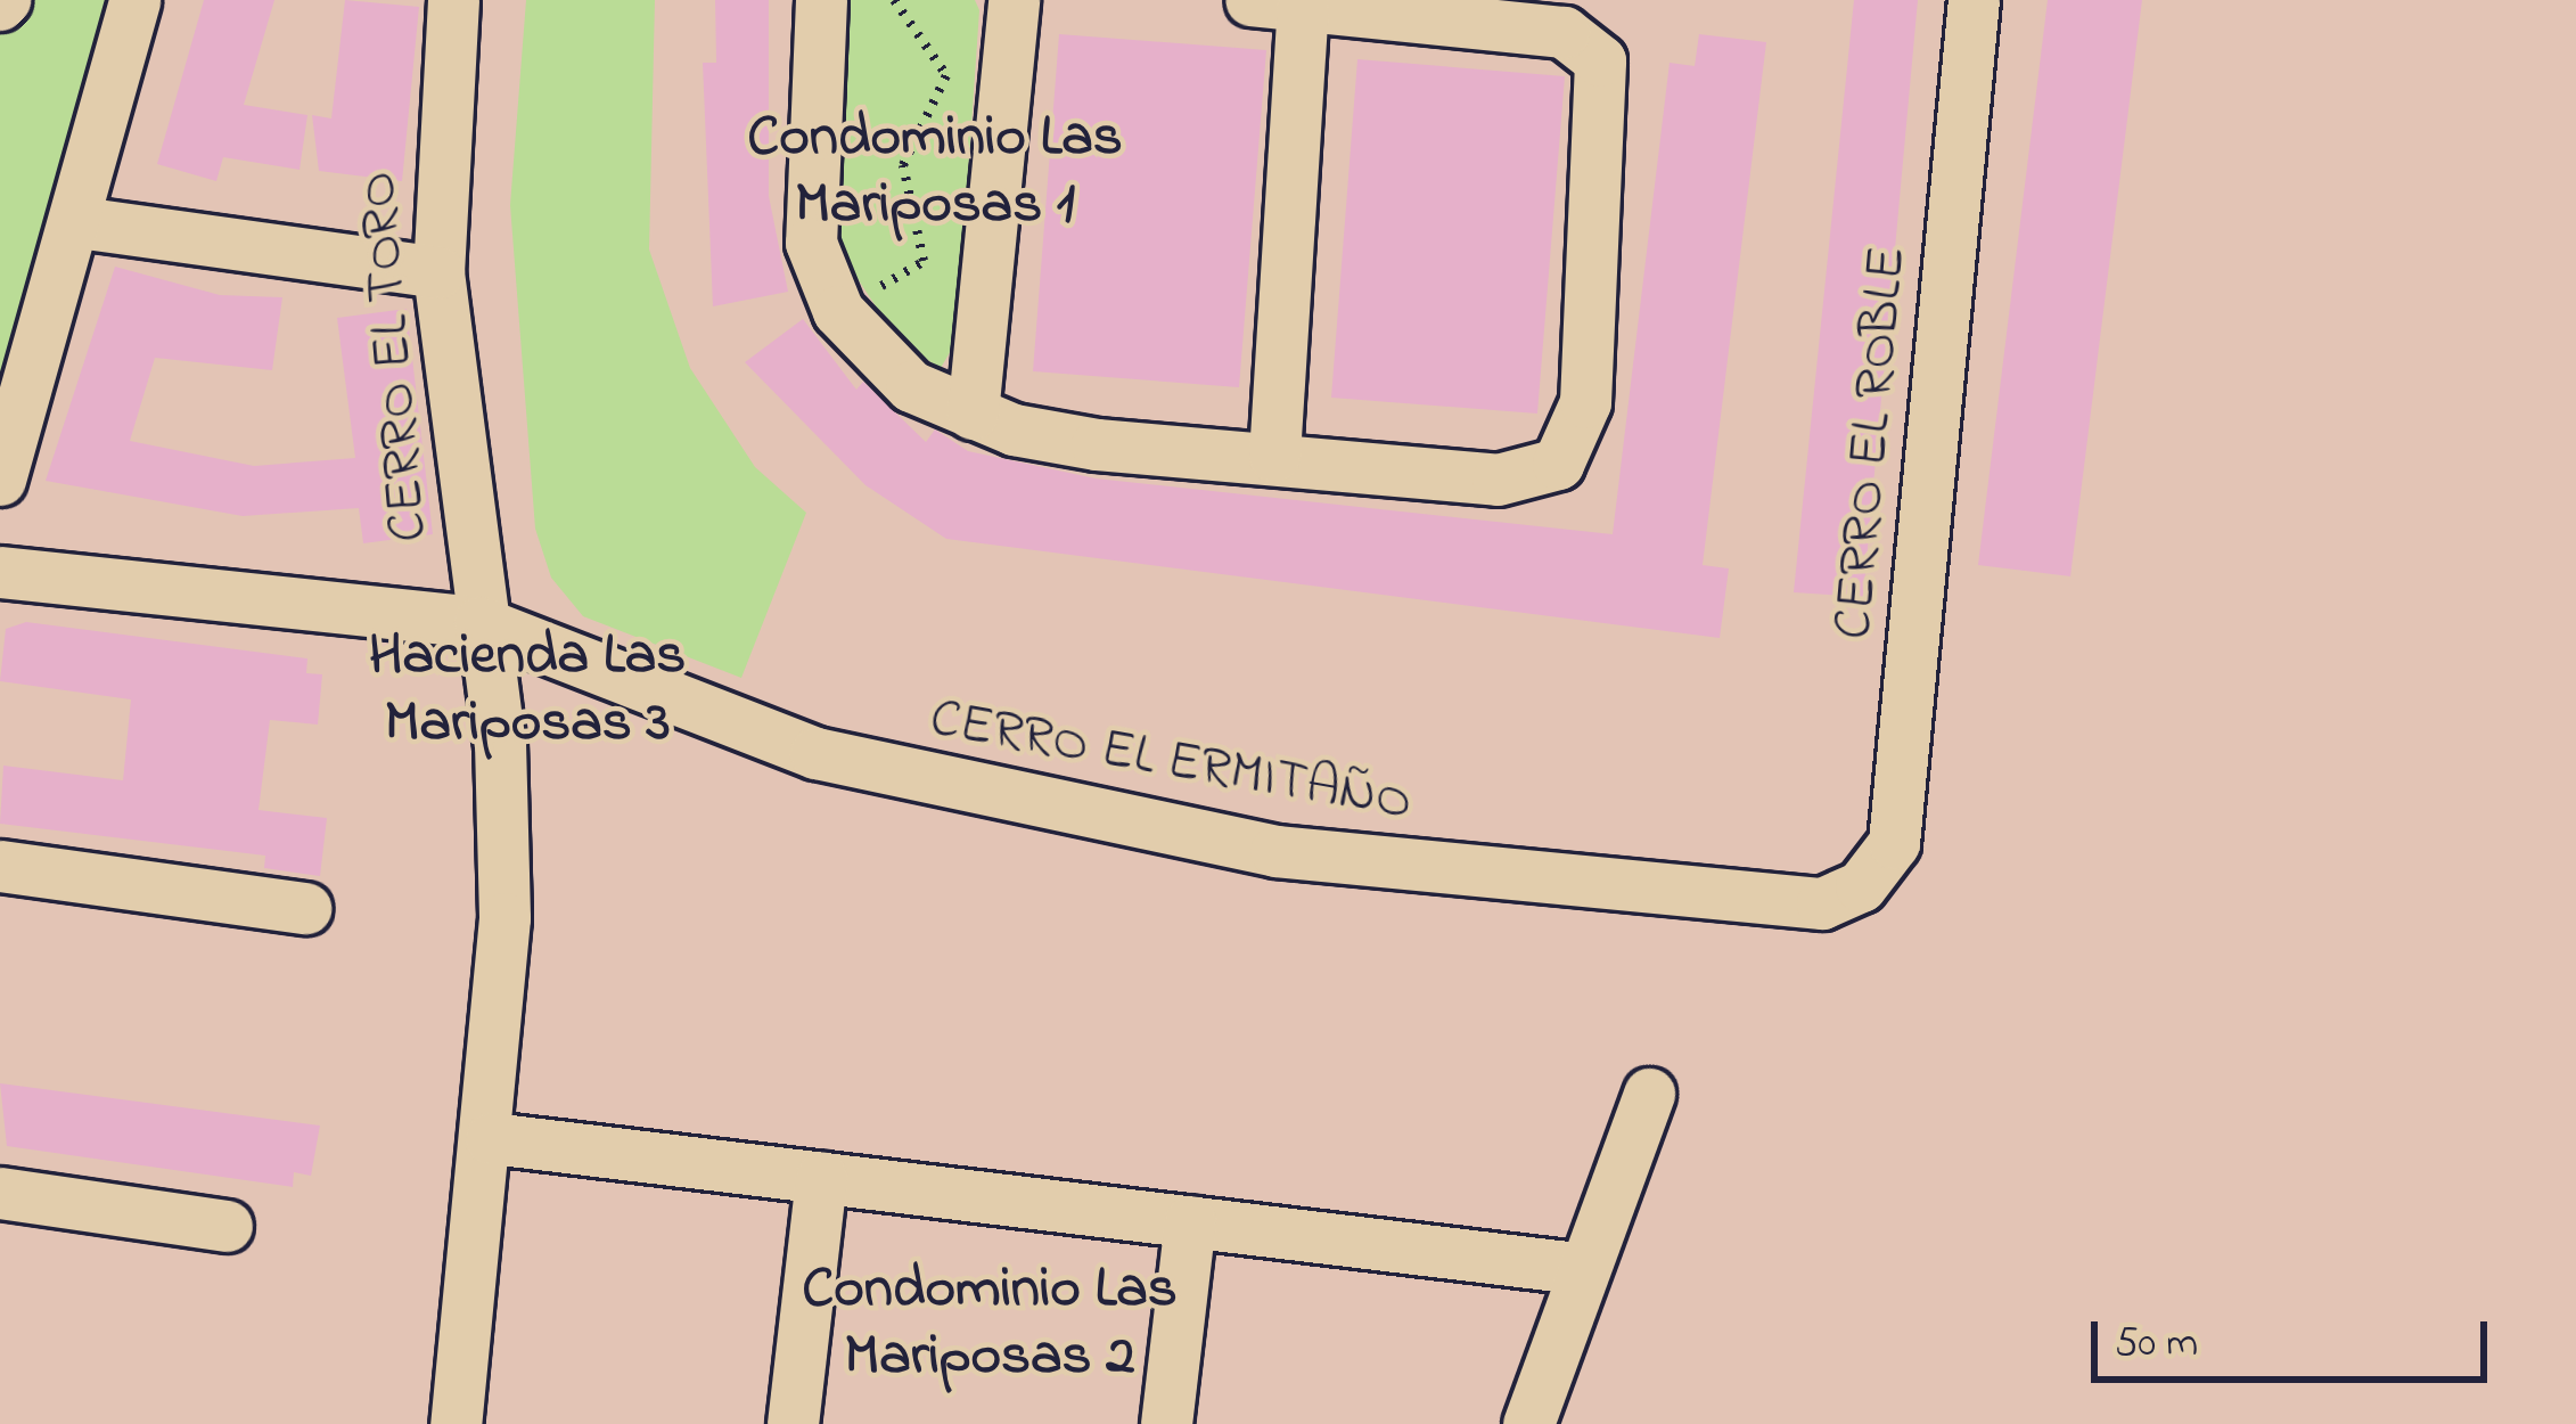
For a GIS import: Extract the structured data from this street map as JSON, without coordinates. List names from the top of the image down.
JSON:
{
  "streets": {
    "street": ["CERRO EL TORO", "CERRO EL ROBLE", "CERRO EL ERMITAÑO"]
  },
  "crossings": [
    ["CERRO EL TORO", "CERRO EL ERMITAÑO"],
    ["CERRO EL ROBLE", "CERRO EL ERMITAÑO"]
  ],
  "districts": ["Condominio Las Mariposas 1", "Hacienda Las Mariposas 3", "Condominio Las Mariposas 2"],
  "scale_bar": "50 m"
}
